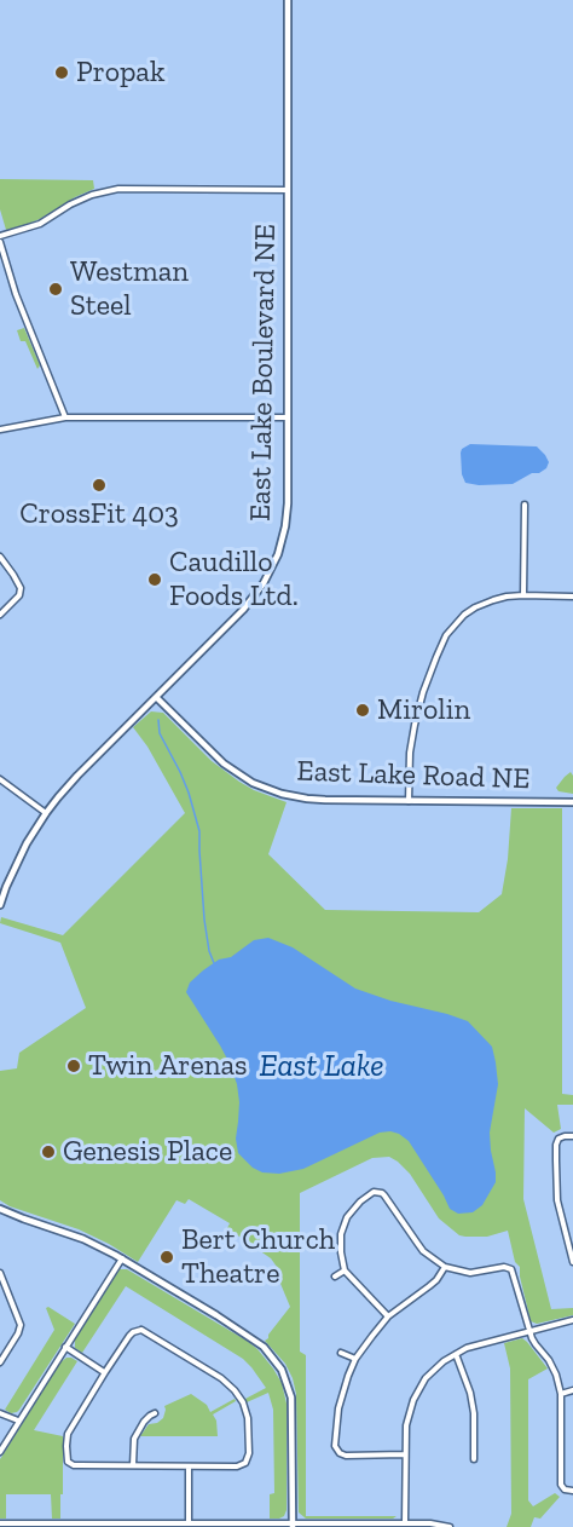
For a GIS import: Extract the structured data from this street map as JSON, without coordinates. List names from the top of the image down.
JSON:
{
  "streets": {
    "main road": ["East Lake Boulevard NE", "East Lake Road NE"]
  },
  "crossings": [
    ["East Lake Boulevard NE", "East Lake Road NE"]
  ],
  "water": ["East Lake"],
  "places": [
    "Propak",
    "Westman Steel",
    "CrossFit 403",
    "Caudillo Foods Ltd.",
    "Mirolin",
    "Twin Arenas",
    "Genesis Place",
    "Bert Church Theatre"
  ]
}
